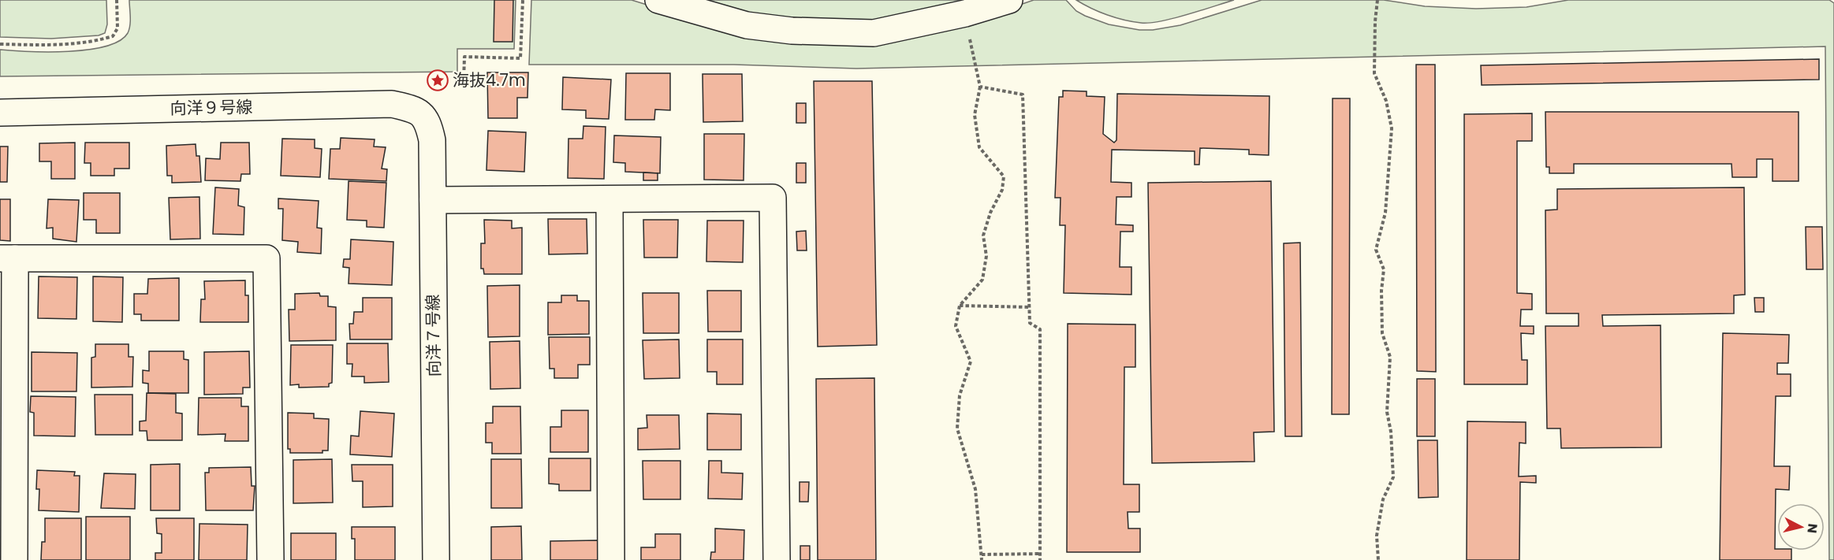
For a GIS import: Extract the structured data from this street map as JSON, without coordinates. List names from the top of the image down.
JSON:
{
  "streets": {
    "street": ["向洋９号線", "向洋７号線"]
  },
  "crossings": [
    ["向洋９号線", "向洋７号線"]
  ],
  "places": {
    "place": ["海抜4.7m"]
  },
  "north": "right"
}
